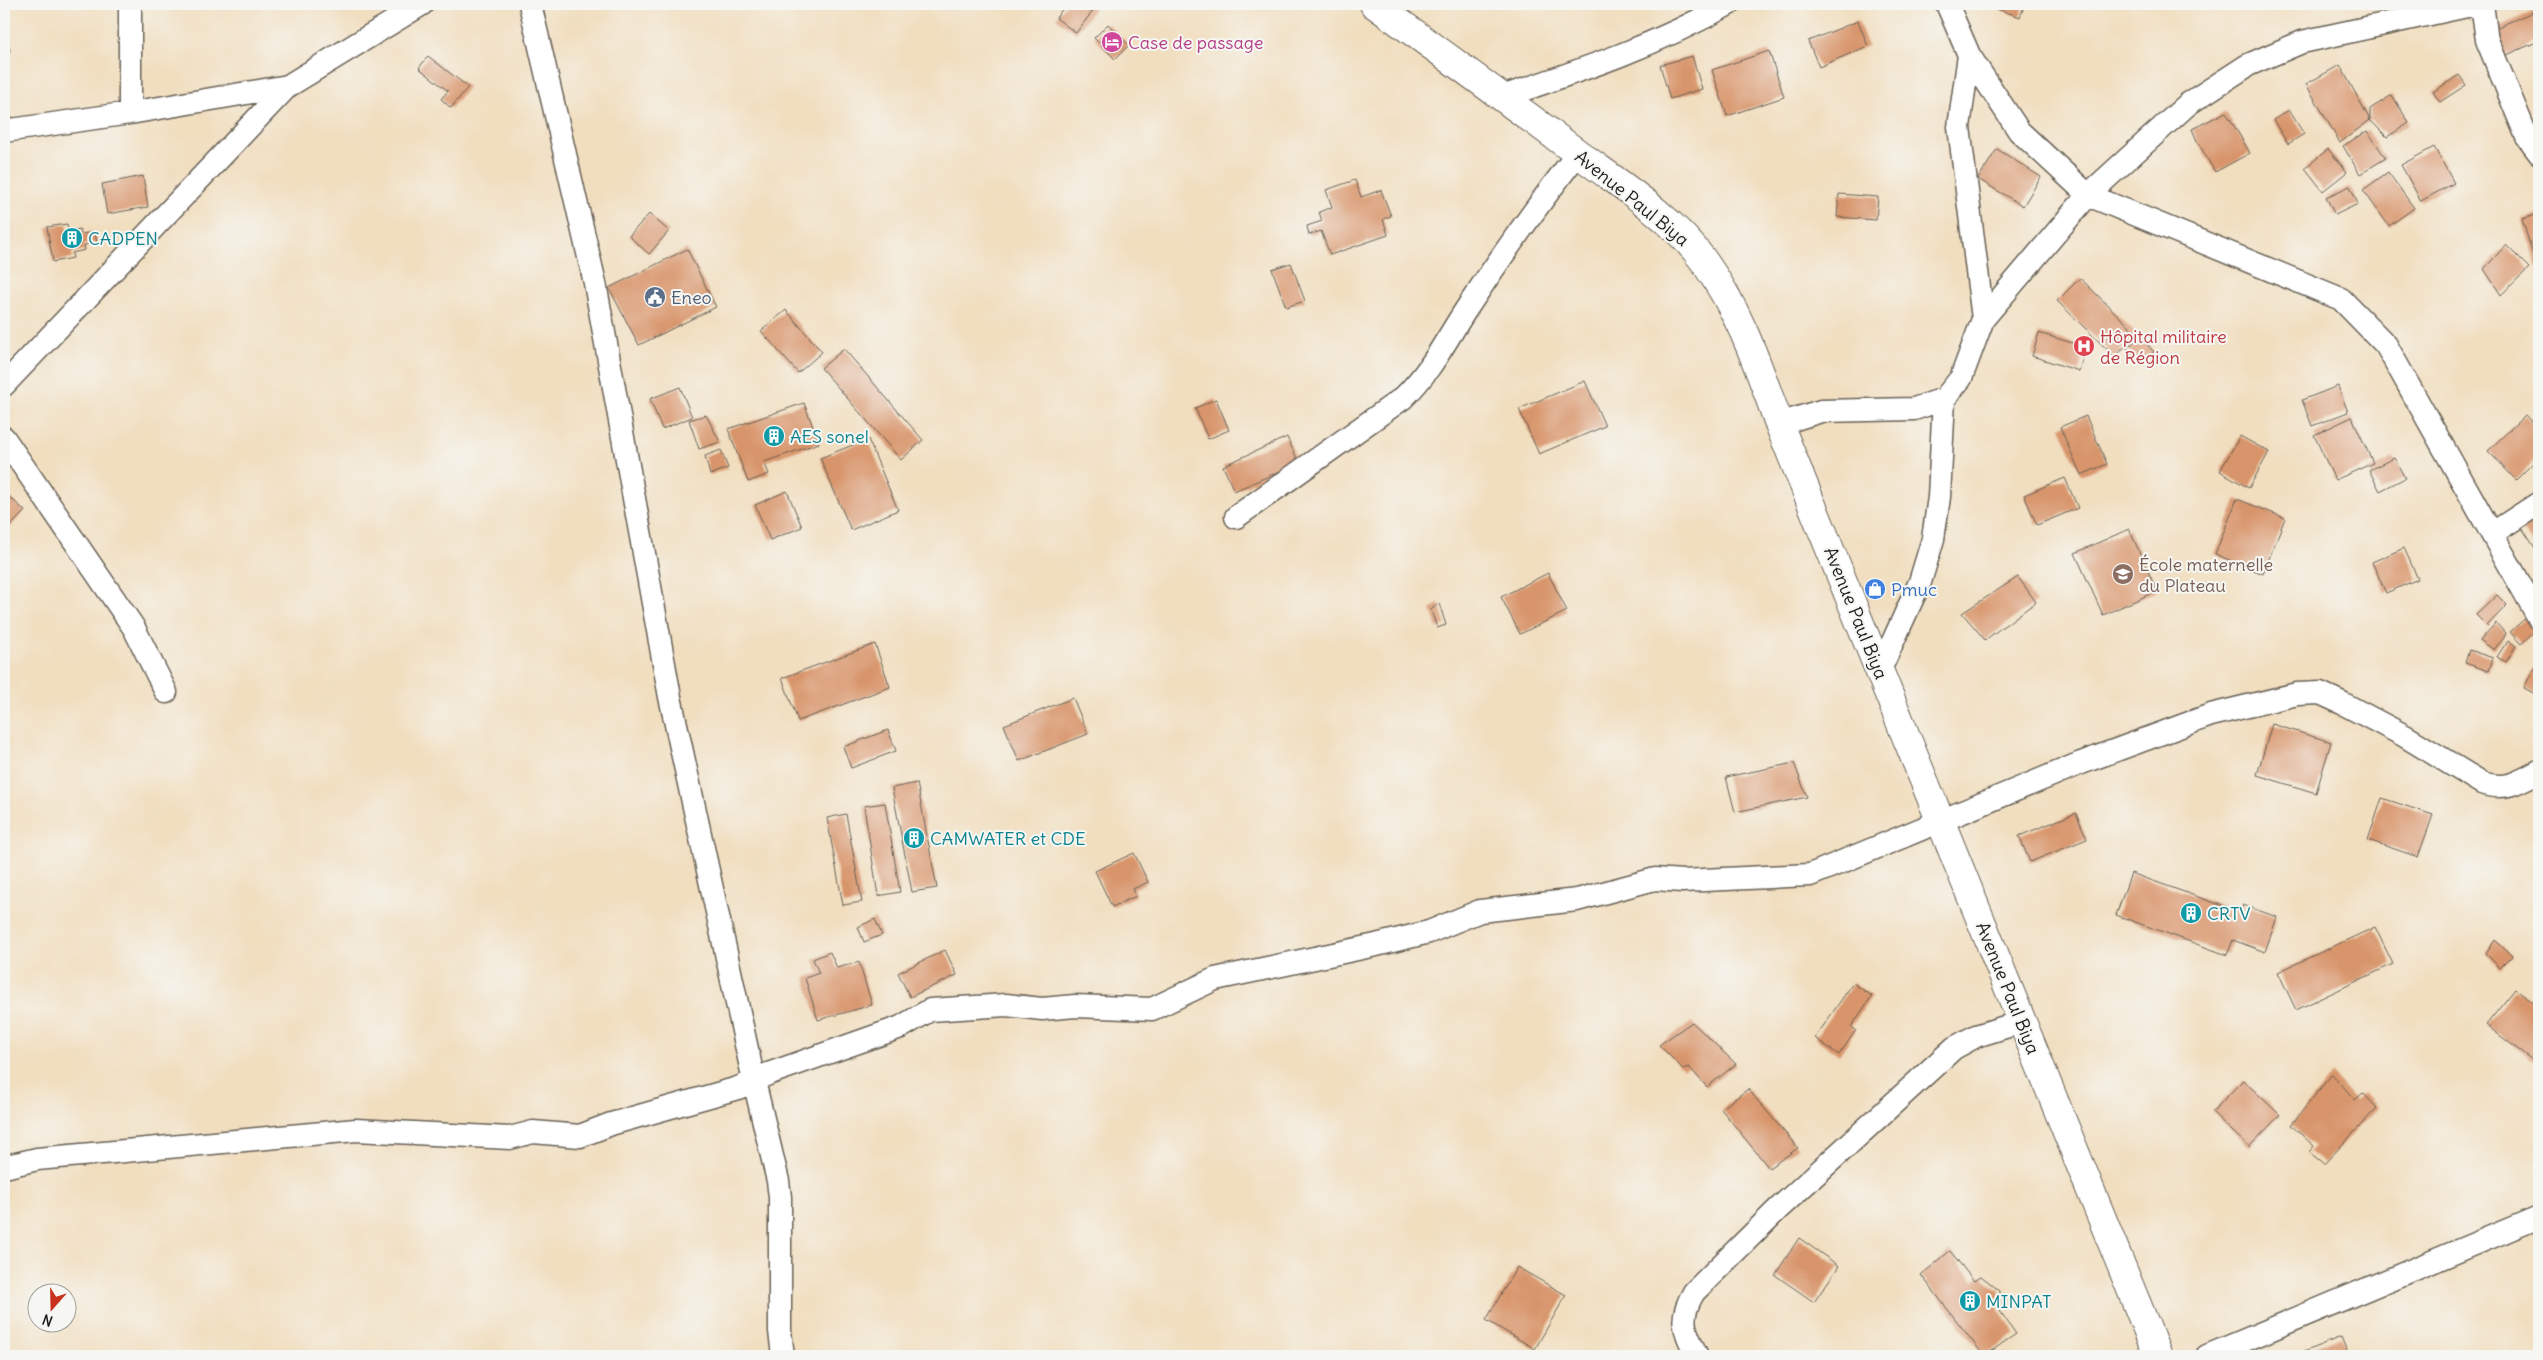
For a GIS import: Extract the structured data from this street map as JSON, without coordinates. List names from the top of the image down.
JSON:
{
  "streets": {
    "main road": ["Avenue Paul Biya"]
  },
  "places": {
    "hotel": ["Case de passage"],
    "building": [
      "CADPEN",
      "AES sonel",
      "CAMWATER et CDE",
      "CRTV",
      "MINPAT"
    ],
    "public building": ["Eneo"],
    "hospital": ["Hôpital militaire de Région"],
    "school or university": ["École maternelle du Plateau"],
    "shop": ["Pmuc"]
  },
  "north": "bottom"
}
